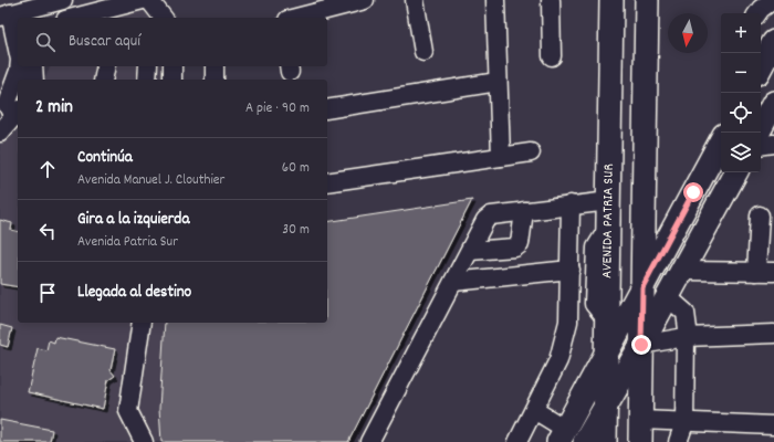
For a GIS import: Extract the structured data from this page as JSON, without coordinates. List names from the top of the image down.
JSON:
{
  "streets": {
    "main road": ["AVENIDA PATRIA SUR"]
  },
  "north": "bottom",
  "page": {
    "map_buttons": ["+", "−"],
    "search": "Buscar aquí",
    "heading": ["2 min", "A pie · 90 m"],
    "list": [
      ["Continúa", "Avenida Manuel J. Clouthier", "60 m"],
      ["Gira a la izquierda", "Avenida Patria Sur", "30 m"],
      "Llegada al destino"
    ]
  }
}
